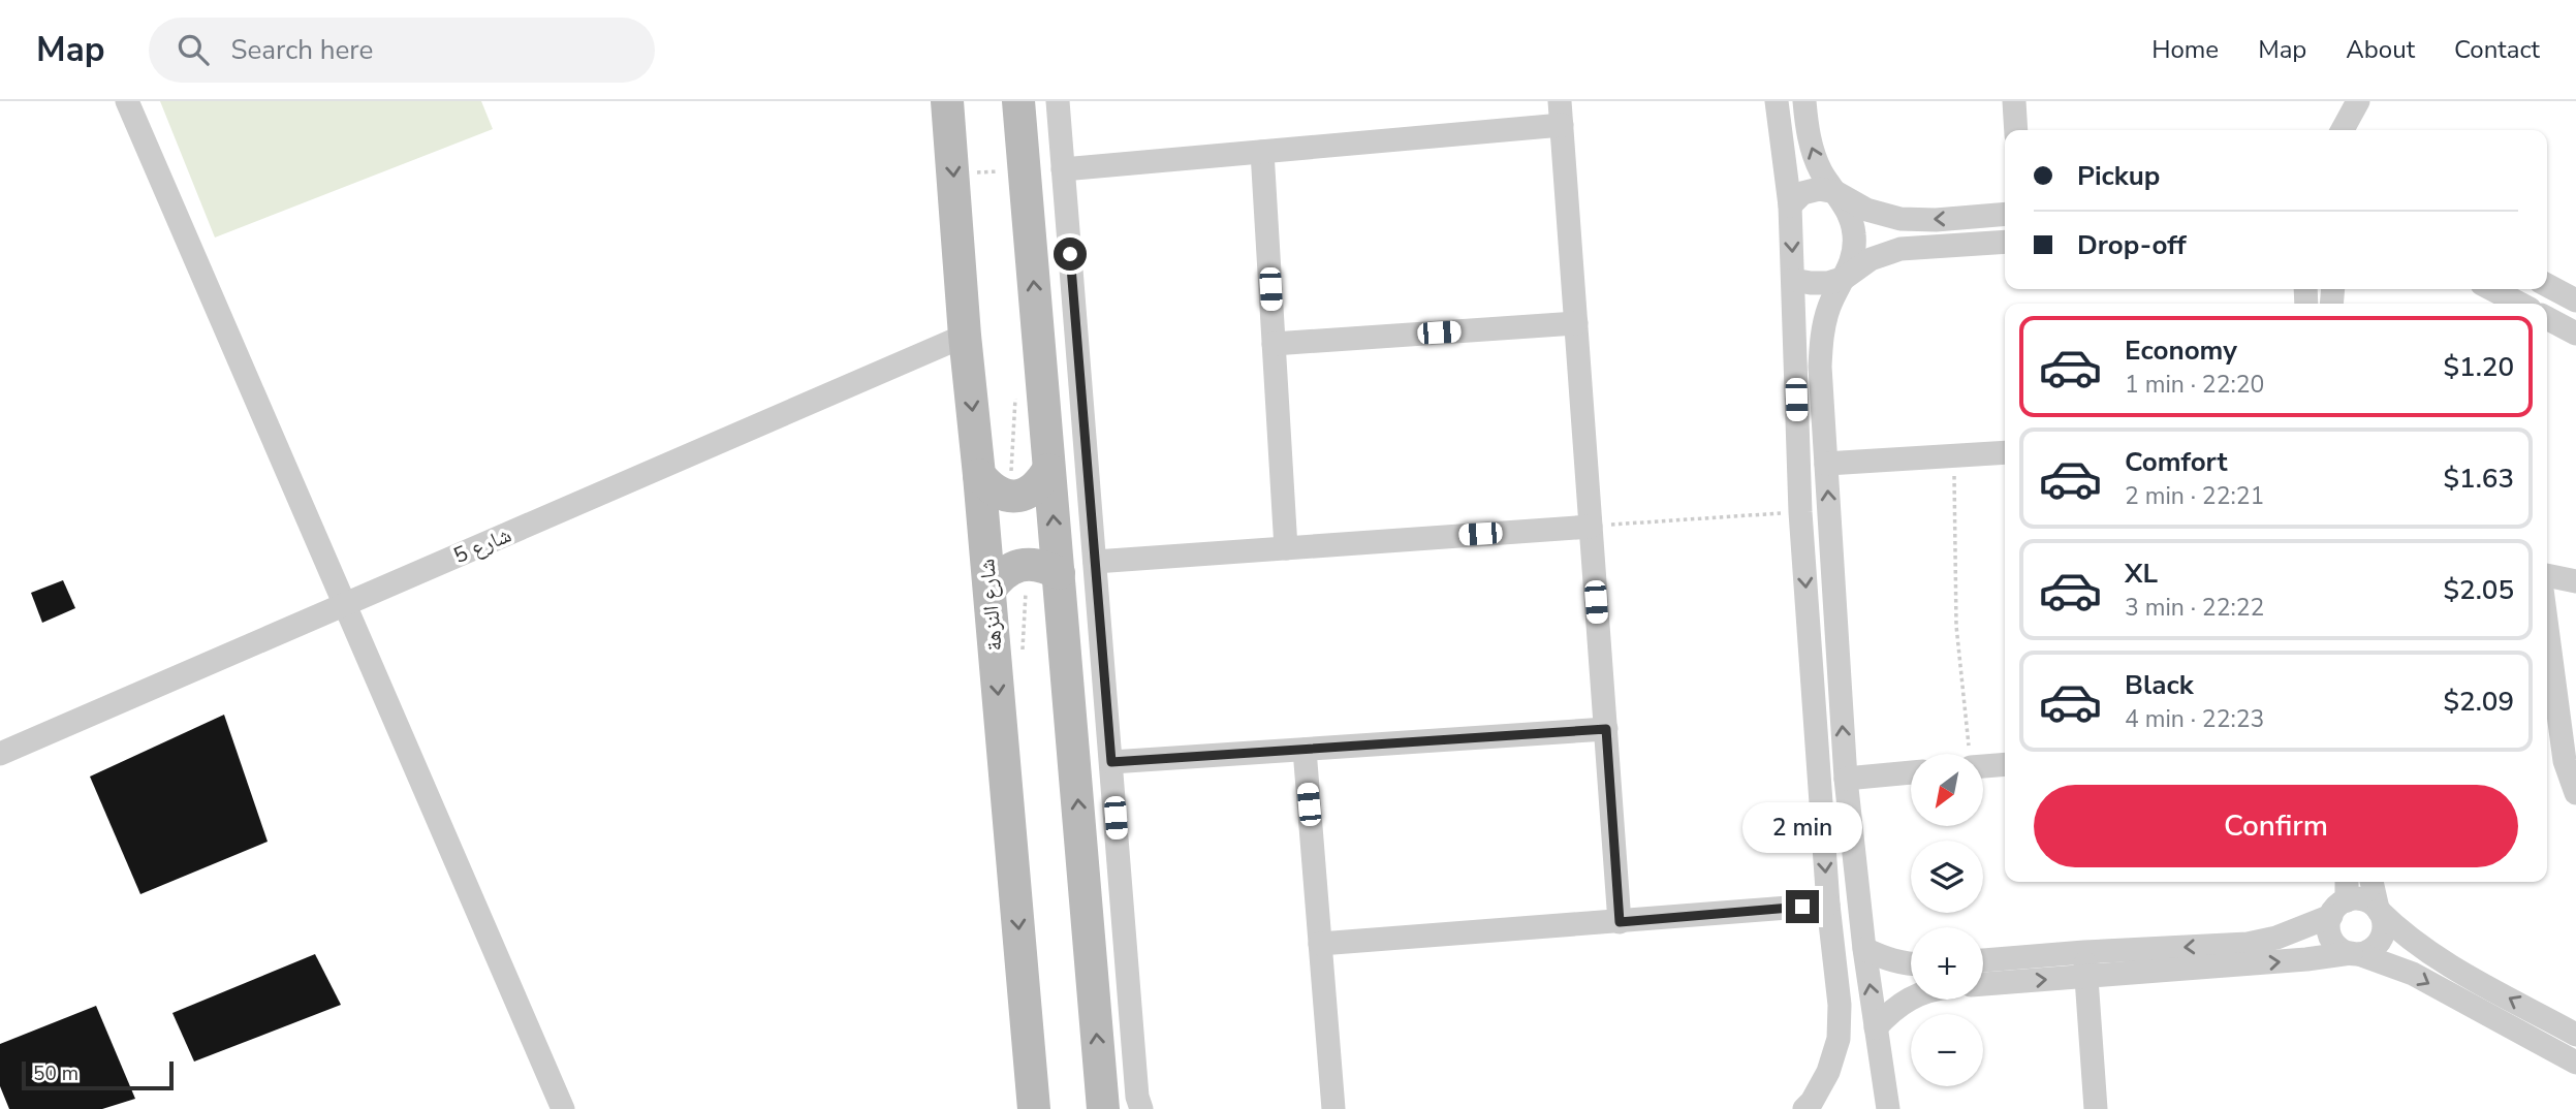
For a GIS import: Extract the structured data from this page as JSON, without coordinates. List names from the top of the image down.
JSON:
{
  "streets": {
    "main road": ["شارع النزهة"],
    "street": ["شارع 5"]
  },
  "crossings": [
    ["شارع 5", "شارع النزهة"]
  ],
  "scale_bar": "50 m",
  "north": "bottom left",
  "page": {
    "header": "Map",
    "search": "Search here",
    "nav": [
      "Home",
      "Map",
      "About",
      "Contact"
    ],
    "banner": ["Pickup", "Drop-off"],
    "list": [
      {
        "name": "Economy",
        "note": "1 min · 22:20",
        "value": "$1.20"
      },
      {
        "name": "Comfort",
        "note": "2 min · 22:21",
        "value": "$1.63"
      },
      {
        "name": "XL",
        "note": "3 min · 22:22",
        "value": "$2.05"
      },
      {
        "name": "Black",
        "note": "4 min · 22:23",
        "value": "$2.09"
      }
    ],
    "map_buttons": ["+", "−"],
    "buttons": "Confirm",
    "bubble": "2 min",
    "scale": "50 m"
  }
}
